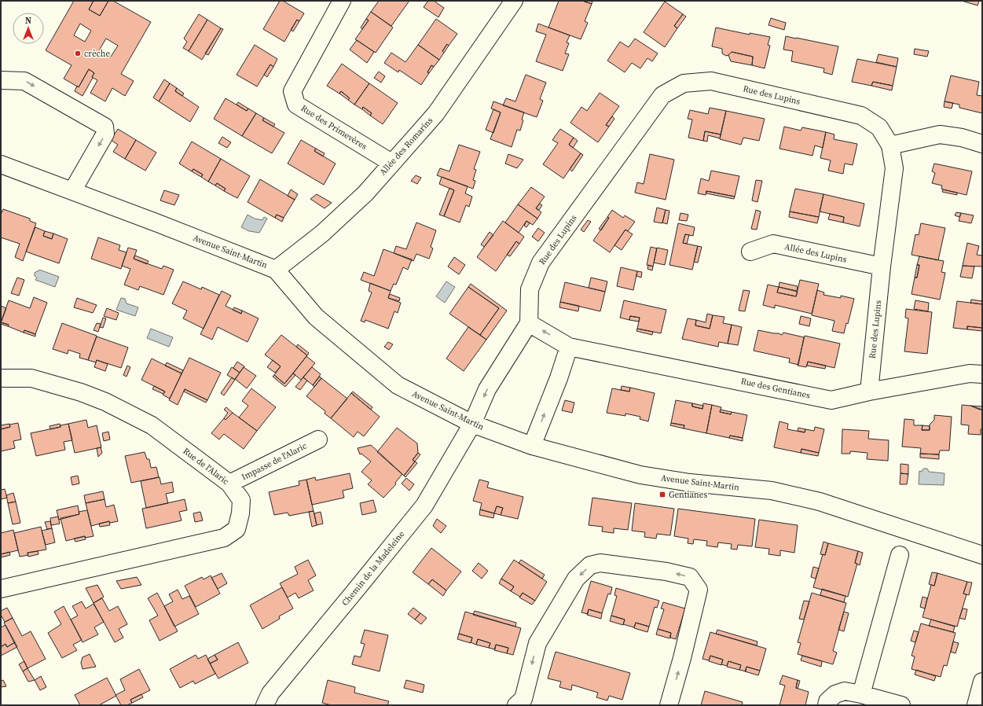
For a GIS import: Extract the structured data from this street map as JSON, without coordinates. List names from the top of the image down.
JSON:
{
  "streets": {
    "street": [
      "Rue des Lupins",
      "Rue des Primevères",
      "Allée des Romarins",
      "Avenue Saint-Martin",
      "Allée des Lupins",
      "Rue des Gentianes",
      "Impasse de l'Alaric",
      "Rue de l'Alaric",
      "Chemin de la Madeleine"
    ]
  },
  "crossings": [
    ["Rue des Lupins", "Allée des Lupins"],
    ["Rue des Lupins", "Rue des Gentianes"],
    ["Rue des Primevères", "Allée des Romarins"],
    ["Allée des Romarins", "Avenue Saint-Martin"],
    ["Avenue Saint-Martin", "Chemin de la Madeleine"],
    ["Impasse de l'Alaric", "Rue de l'Alaric"]
  ],
  "places": {
    "other": ["crèche"],
    "transit": ["Gentianes"]
  },
  "north": "top"
}
